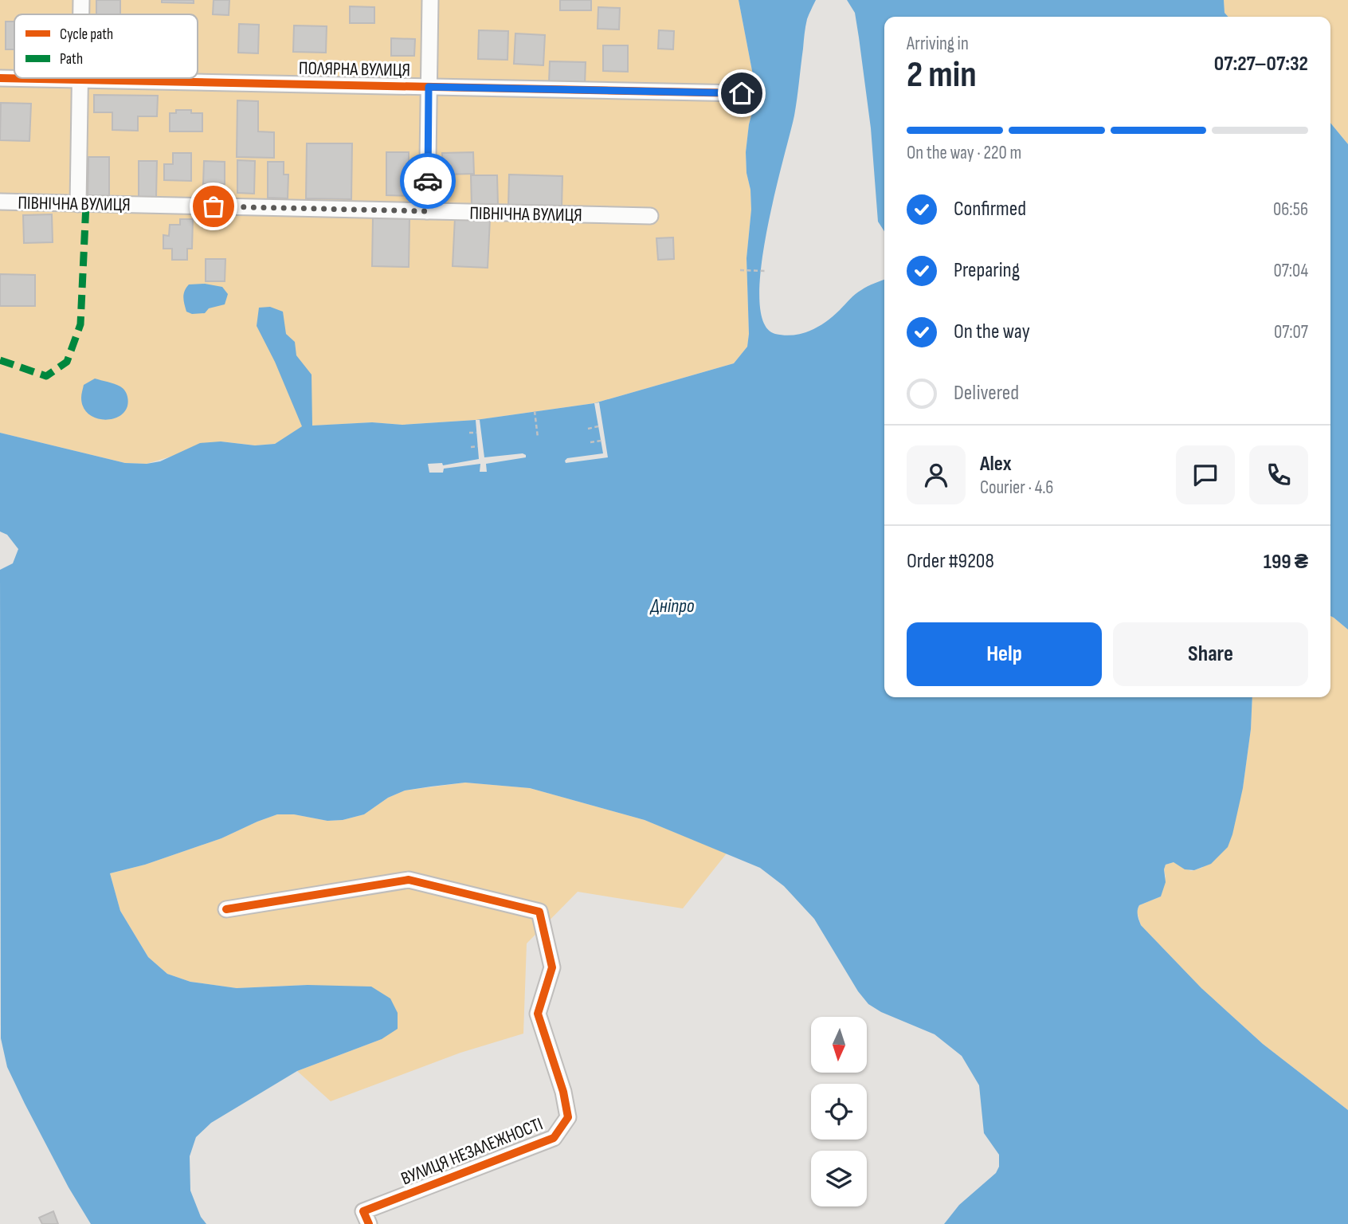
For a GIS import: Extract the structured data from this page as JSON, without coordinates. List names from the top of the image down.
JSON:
{
  "streets": {
    "street": ["ПОЛЯРНА ВУЛИЦЯ", "ПІВНІЧНА ВУЛИЦЯ", "ВУЛИЦЯ НЕЗАЛЕЖНОСТІ"]
  },
  "water": ["Дніпро"],
  "legend": ["Cycle path", "Path"],
  "north": "bottom",
  "page": {
    "heading": ["2 min", "Arriving in", "07:27–07:32"],
    "panel": [
      "Alex",
      "Courier · 4.6",
      "Order #9208",
      "199 ₴"
    ],
    "bar": "On the way · 220 m",
    "list": [
      ["Confirmed", "06:56"],
      ["Preparing", "07:04"],
      ["On the way", "07:07"],
      "Delivered"
    ],
    "buttons": ["Help", "Share"]
  }
}
